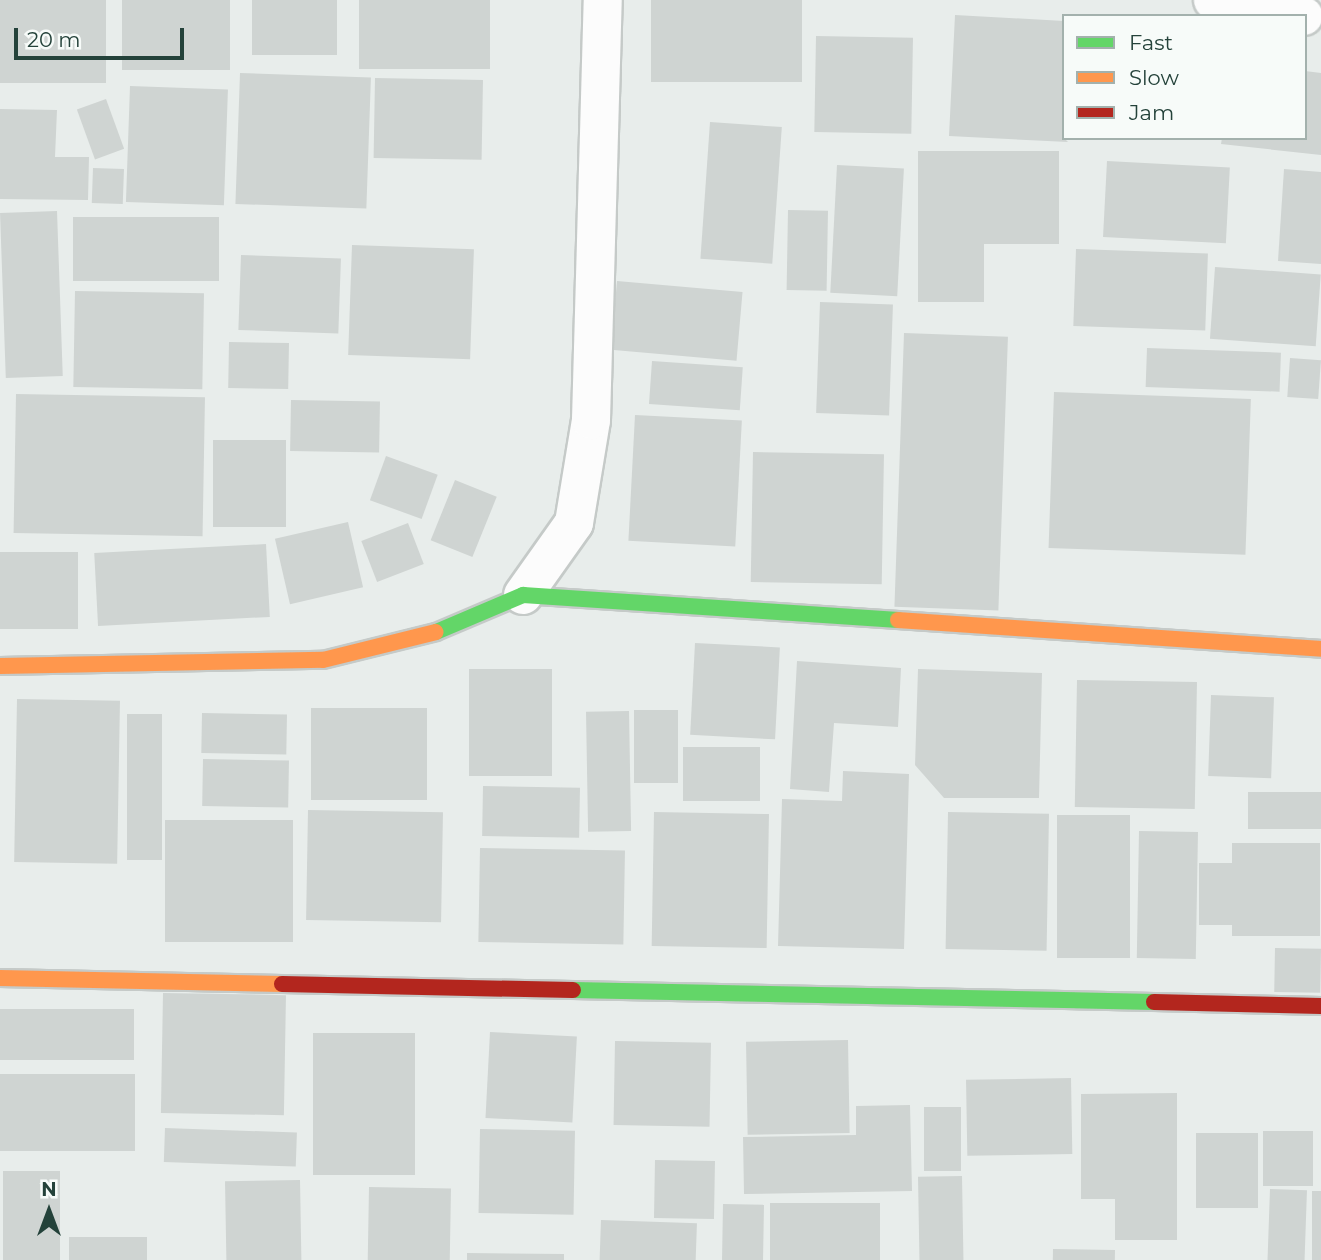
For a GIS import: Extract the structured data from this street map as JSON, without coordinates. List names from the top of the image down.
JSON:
{
  "legend": ["Fast", "Slow", "Jam"],
  "scale_bar": "20 m",
  "north": "top"
}
